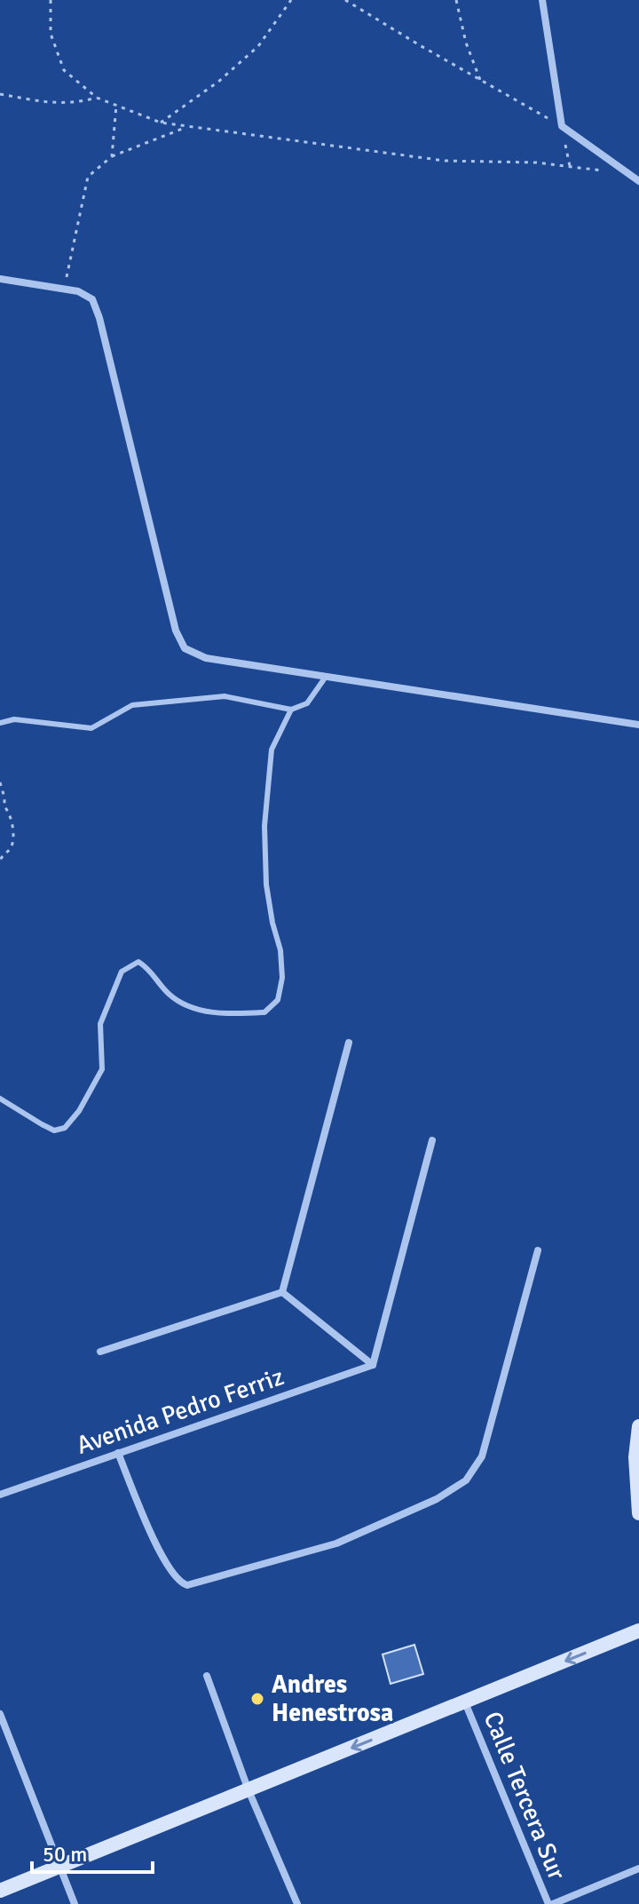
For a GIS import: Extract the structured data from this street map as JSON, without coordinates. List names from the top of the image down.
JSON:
{
  "streets": {
    "street": ["Avenida Pedro Ferriz", "Calle Tercera Sur"]
  },
  "places": ["Andres Henestrosa"],
  "scale_bar": "50 m"
}
